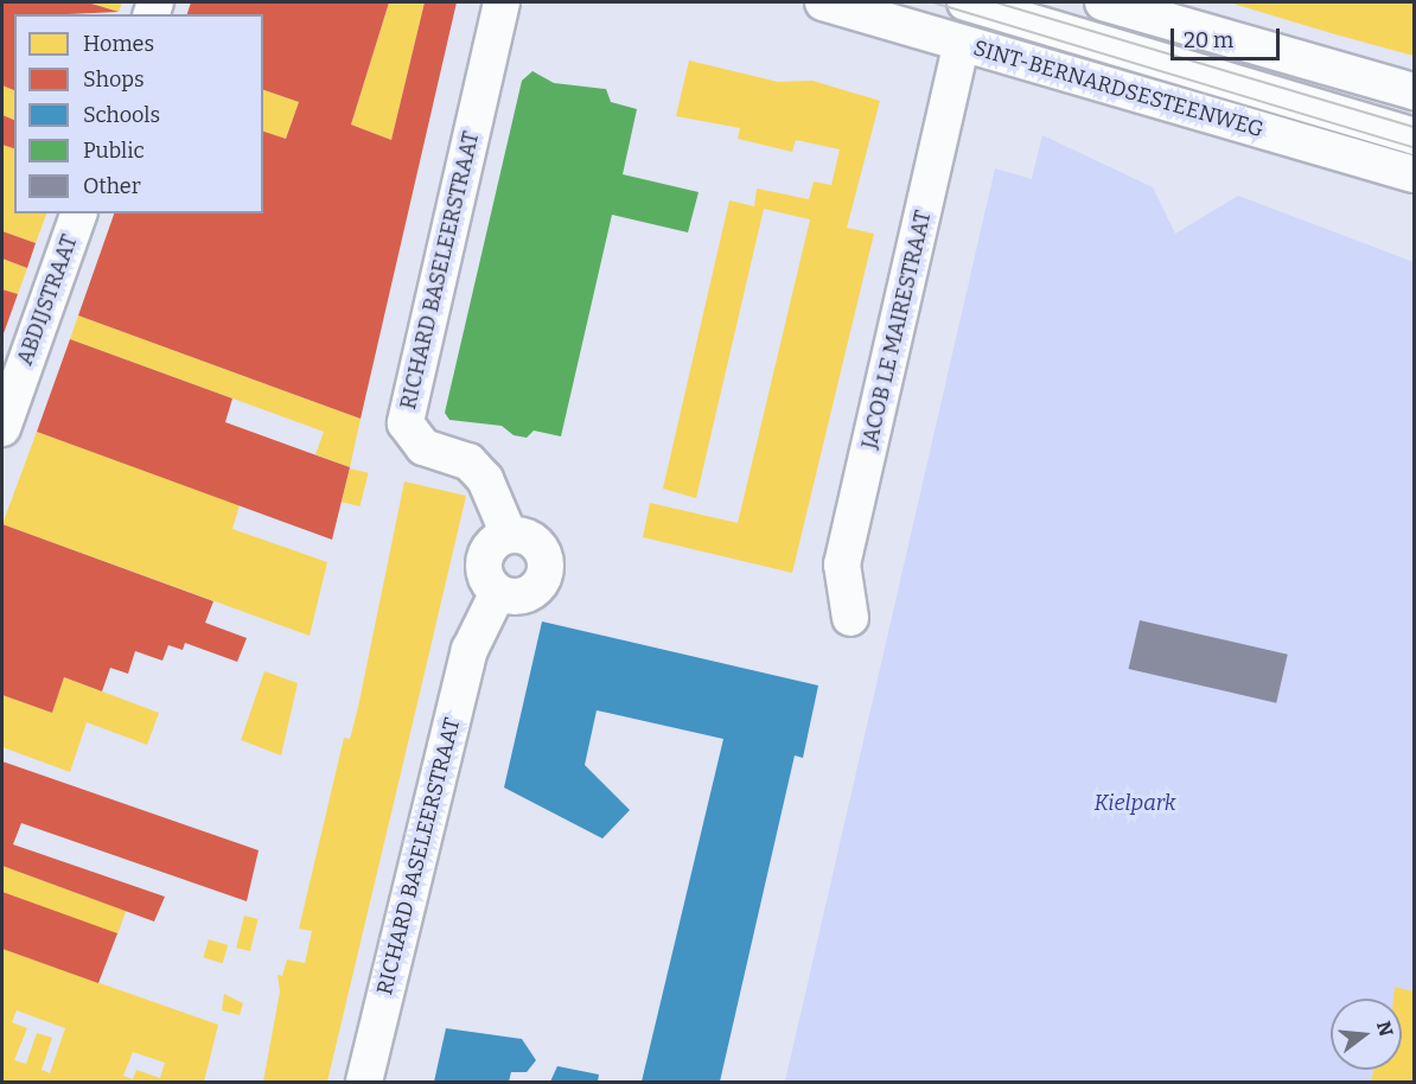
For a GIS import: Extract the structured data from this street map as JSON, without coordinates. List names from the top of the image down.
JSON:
{
  "streets": {
    "street": [
      "SINT-BERNARDSESTEENWEG",
      "RICHARD BASELEERSTRAAT",
      "ABDIJSTRAAT",
      "JACOB LE MAIRESTRAAT"
    ]
  },
  "crossings": [
    ["SINT-BERNARDSESTEENWEG", "JACOB LE MAIRESTRAAT"]
  ],
  "parks": ["Kielpark"],
  "legend": [
    "Homes",
    "Shops",
    "Schools",
    "Public",
    "Other"
  ],
  "scale_bar": "20 m",
  "north": "right"
}
